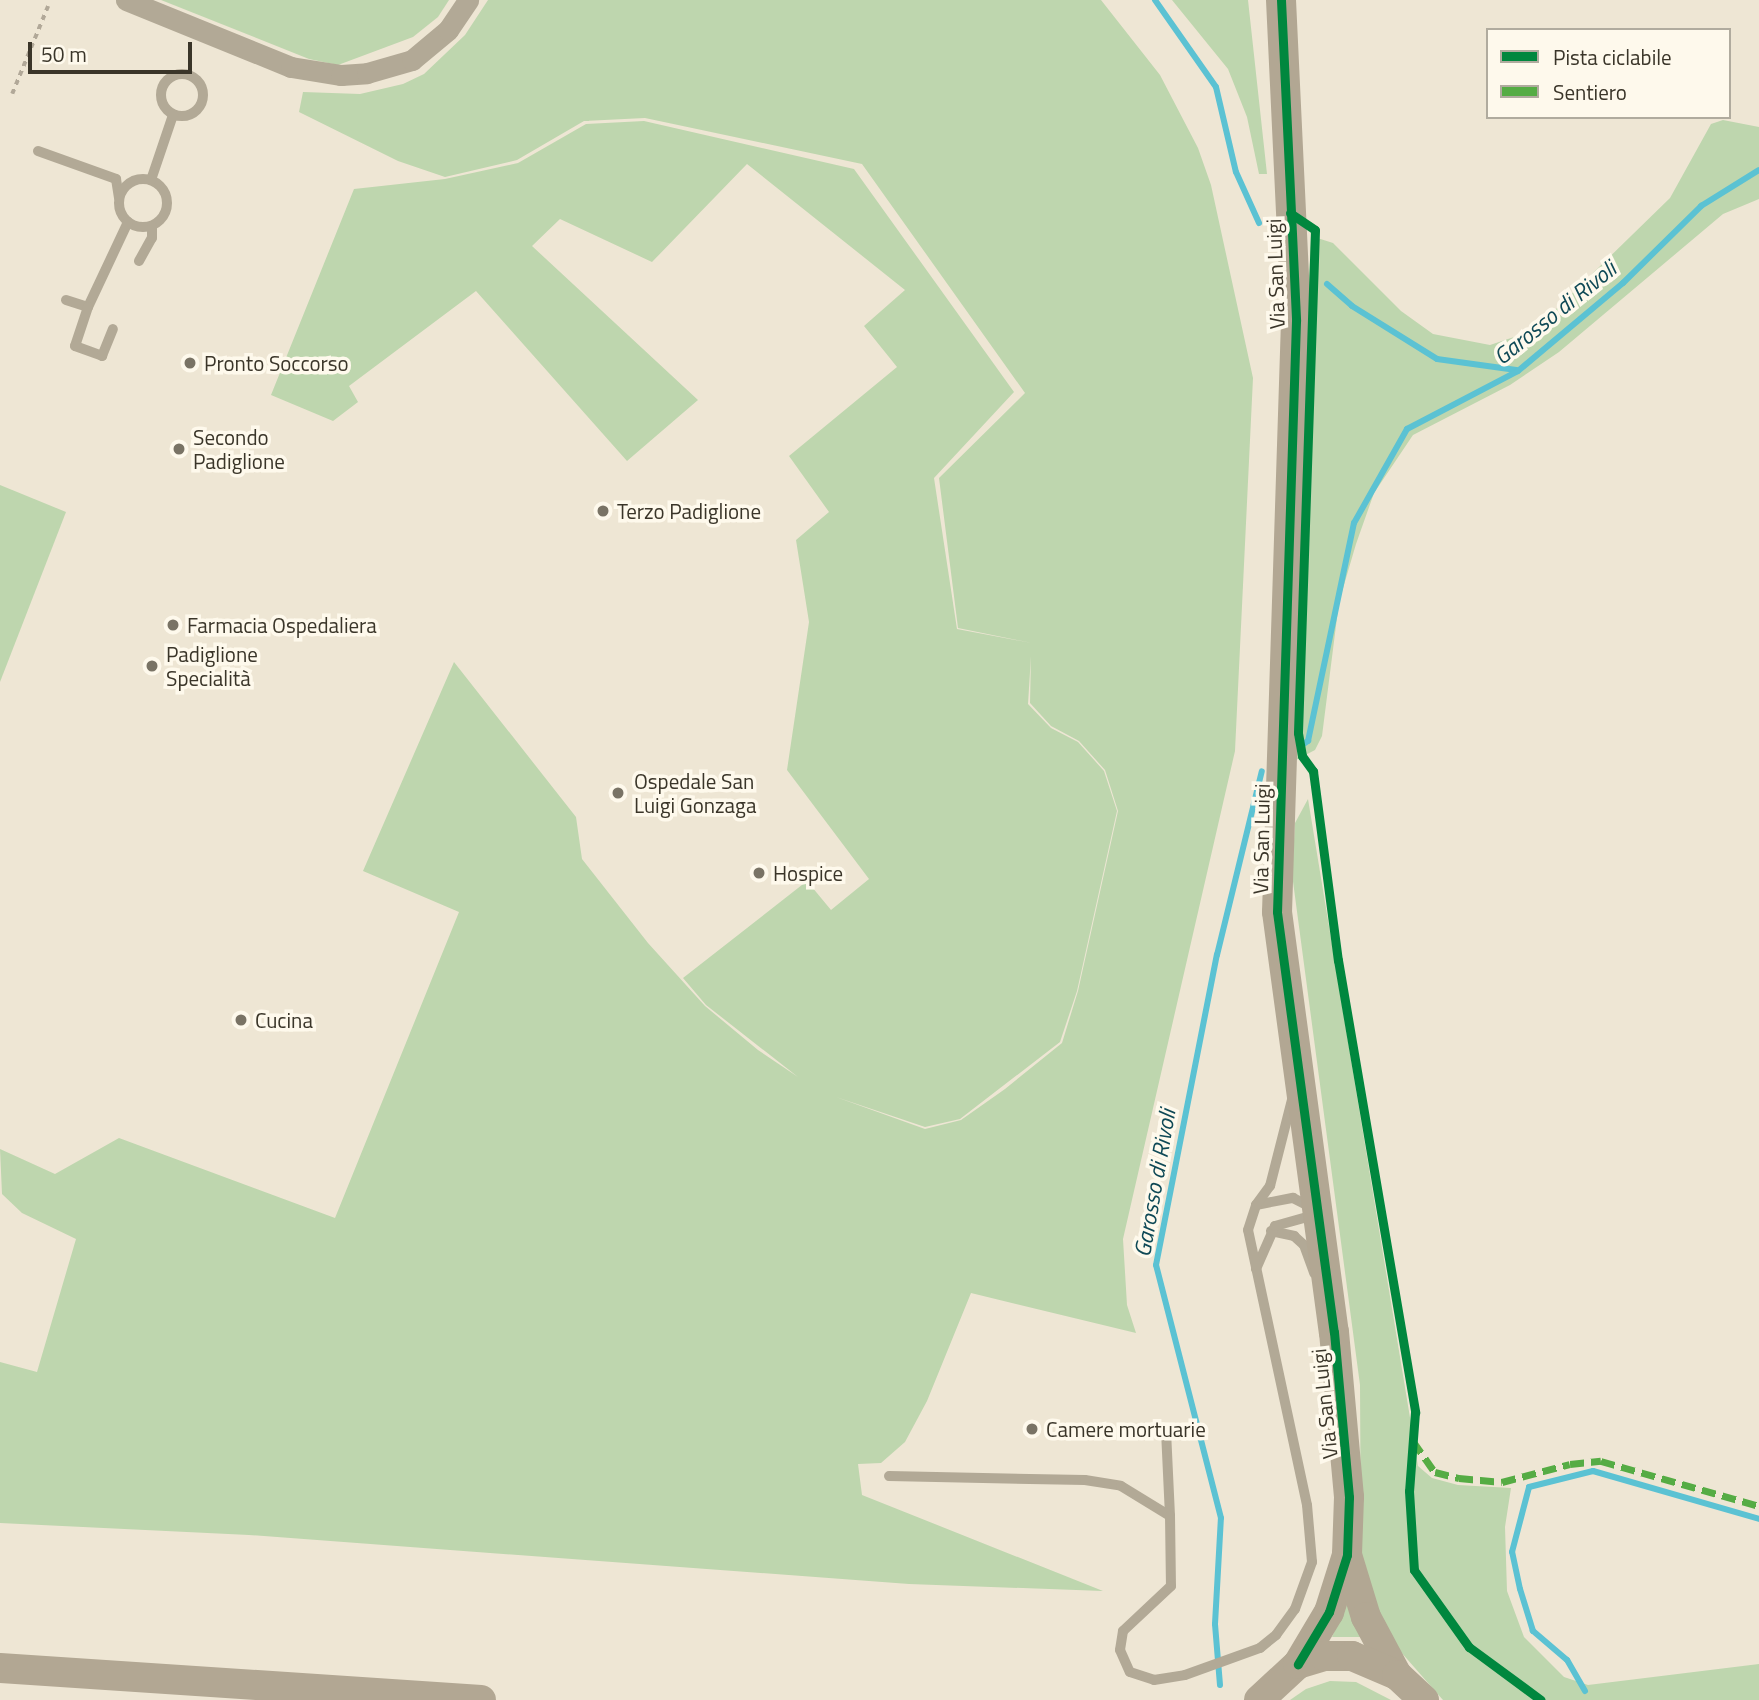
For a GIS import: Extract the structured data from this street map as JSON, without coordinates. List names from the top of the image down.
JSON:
{
  "streets": {
    "street": ["Via San Luigi"]
  },
  "water": ["Garosso di Rivoli"],
  "places": [
    "Pronto Soccorso",
    "Secondo Padiglione",
    "Terzo Padiglione",
    "Farmacia Ospedaliera",
    "Padiglione Specialità",
    "Ospedale San Luigi Gonzaga",
    "Hospice",
    "Cucina",
    "Camere mortuarie"
  ],
  "legend": ["Pista ciclabile", "Sentiero"],
  "scale_bar": "50 m"
}
